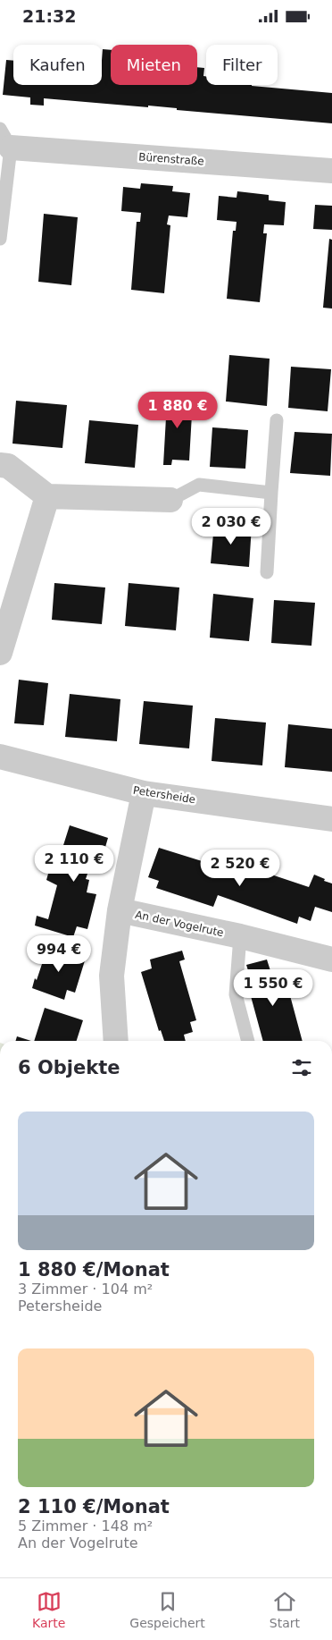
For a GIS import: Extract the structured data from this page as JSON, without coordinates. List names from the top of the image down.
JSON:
{
  "streets": {
    "street": ["Bürenstraße", "Petersheide", "An der Vogelrute"]
  },
  "crossings": [
    ["Petersheide", "An der Vogelrute"]
  ],
  "page": {
    "status": "21:32",
    "chip": ["Kaufen", "Mieten", "Filter"],
    "price": [
      "1 880 €",
      "2 030 €",
      "2 110 €",
      "2 520 €",
      "994 €",
      "1 550 €"
    ],
    "heading": "6 Objekte",
    "list": [
      {
        "name": "1 880 €/Monat",
        "note": "3 Zimmer · 104 m² · Petersheide"
      },
      {
        "name": "2 110 €/Monat",
        "note": "5 Zimmer · 148 m² · An der Vogelrute"
      }
    ],
    "tabs": ["Karte", "Gespeichert", "Start"]
  }
}
